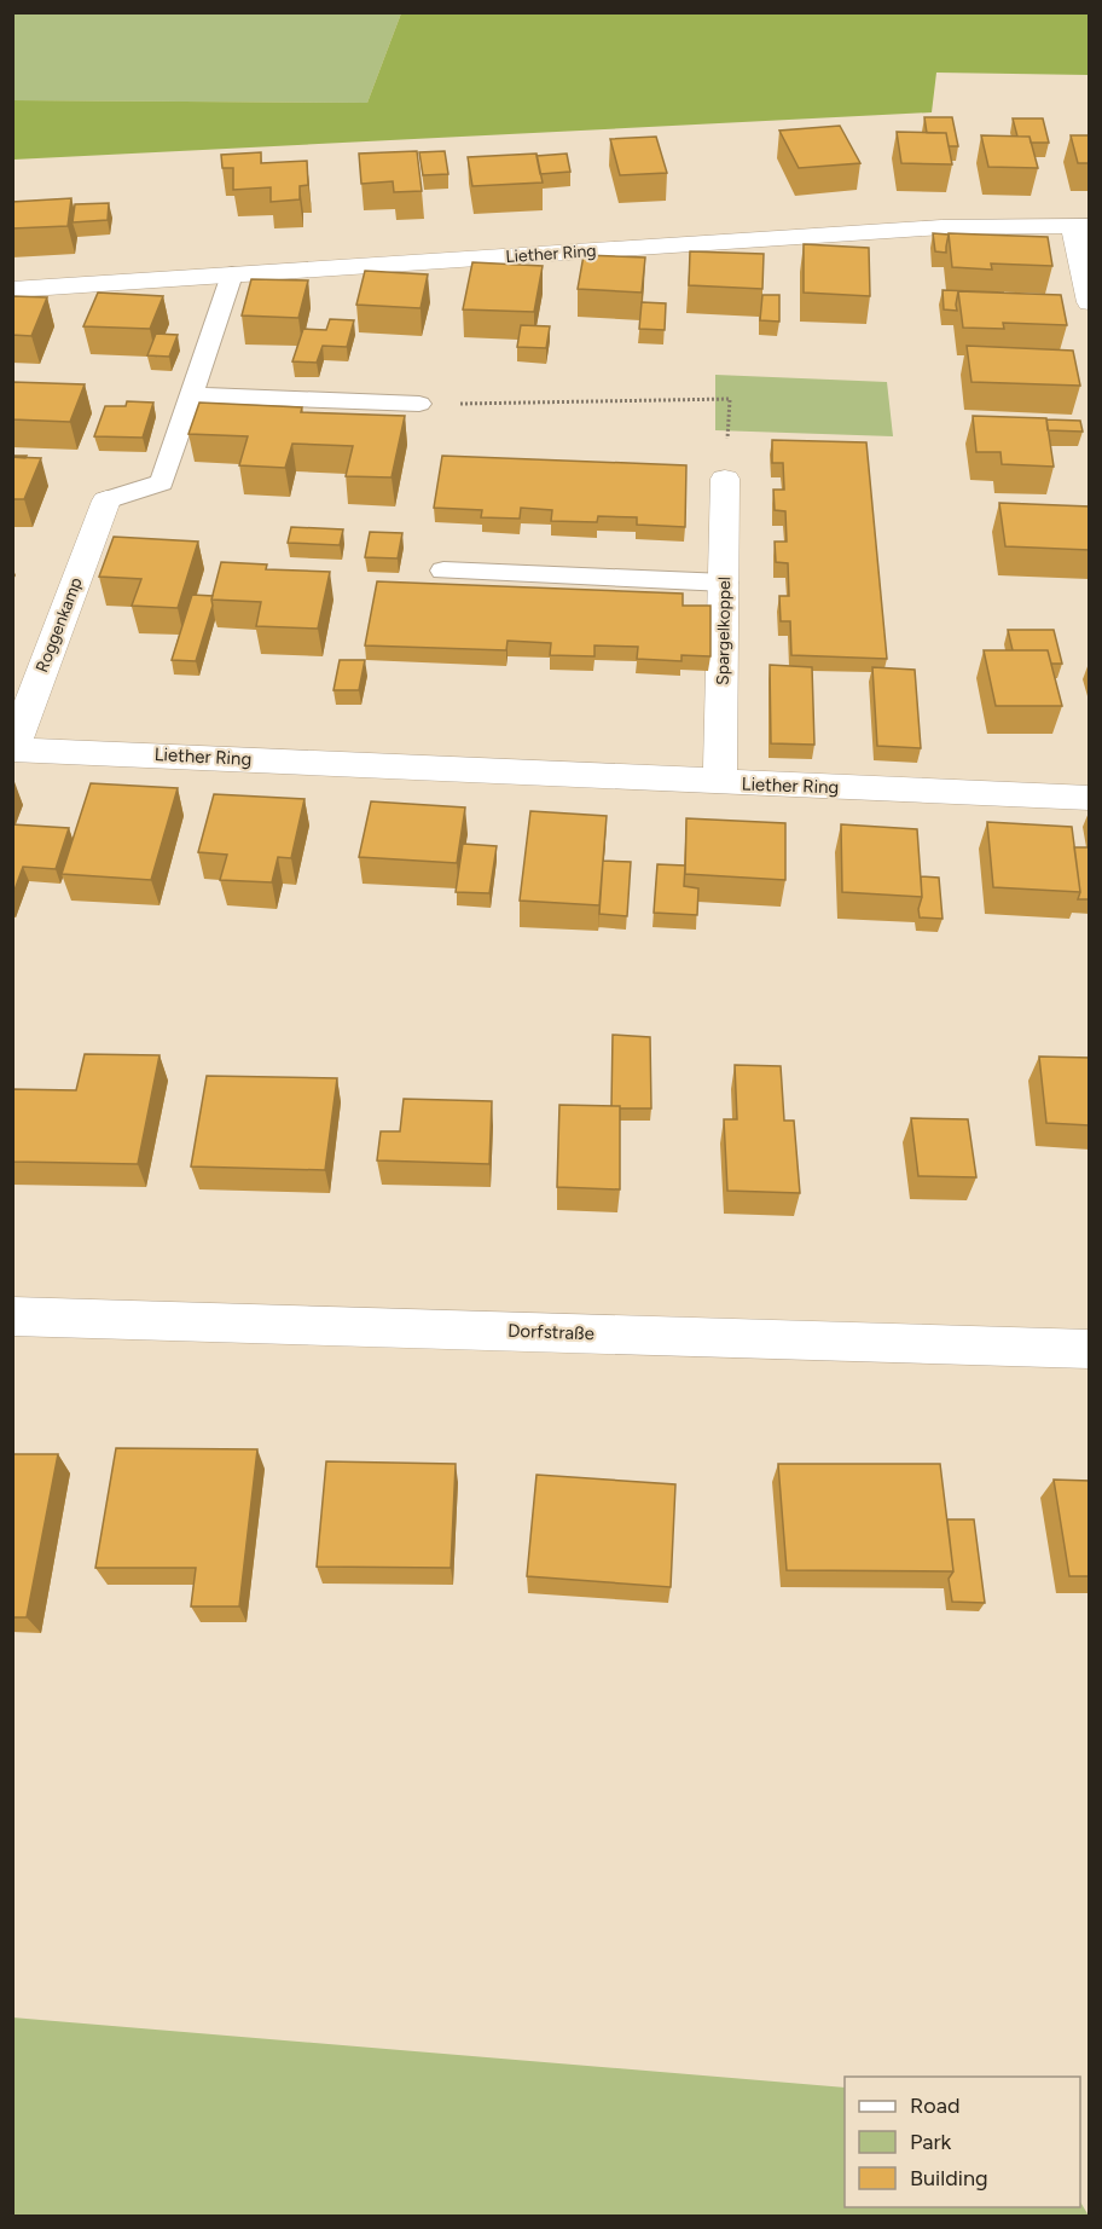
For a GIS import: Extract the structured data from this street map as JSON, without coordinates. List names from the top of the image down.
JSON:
{
  "streets": {
    "street": [
      "Liether Ring",
      "Roggenkamp",
      "Spargelkoppel",
      "Dorfstraße"
    ]
  },
  "crossings": [
    ["Liether Ring", "Roggenkamp"],
    ["Liether Ring", "Spargelkoppel"]
  ],
  "legend": ["Road", "Park", "Building"]
}
